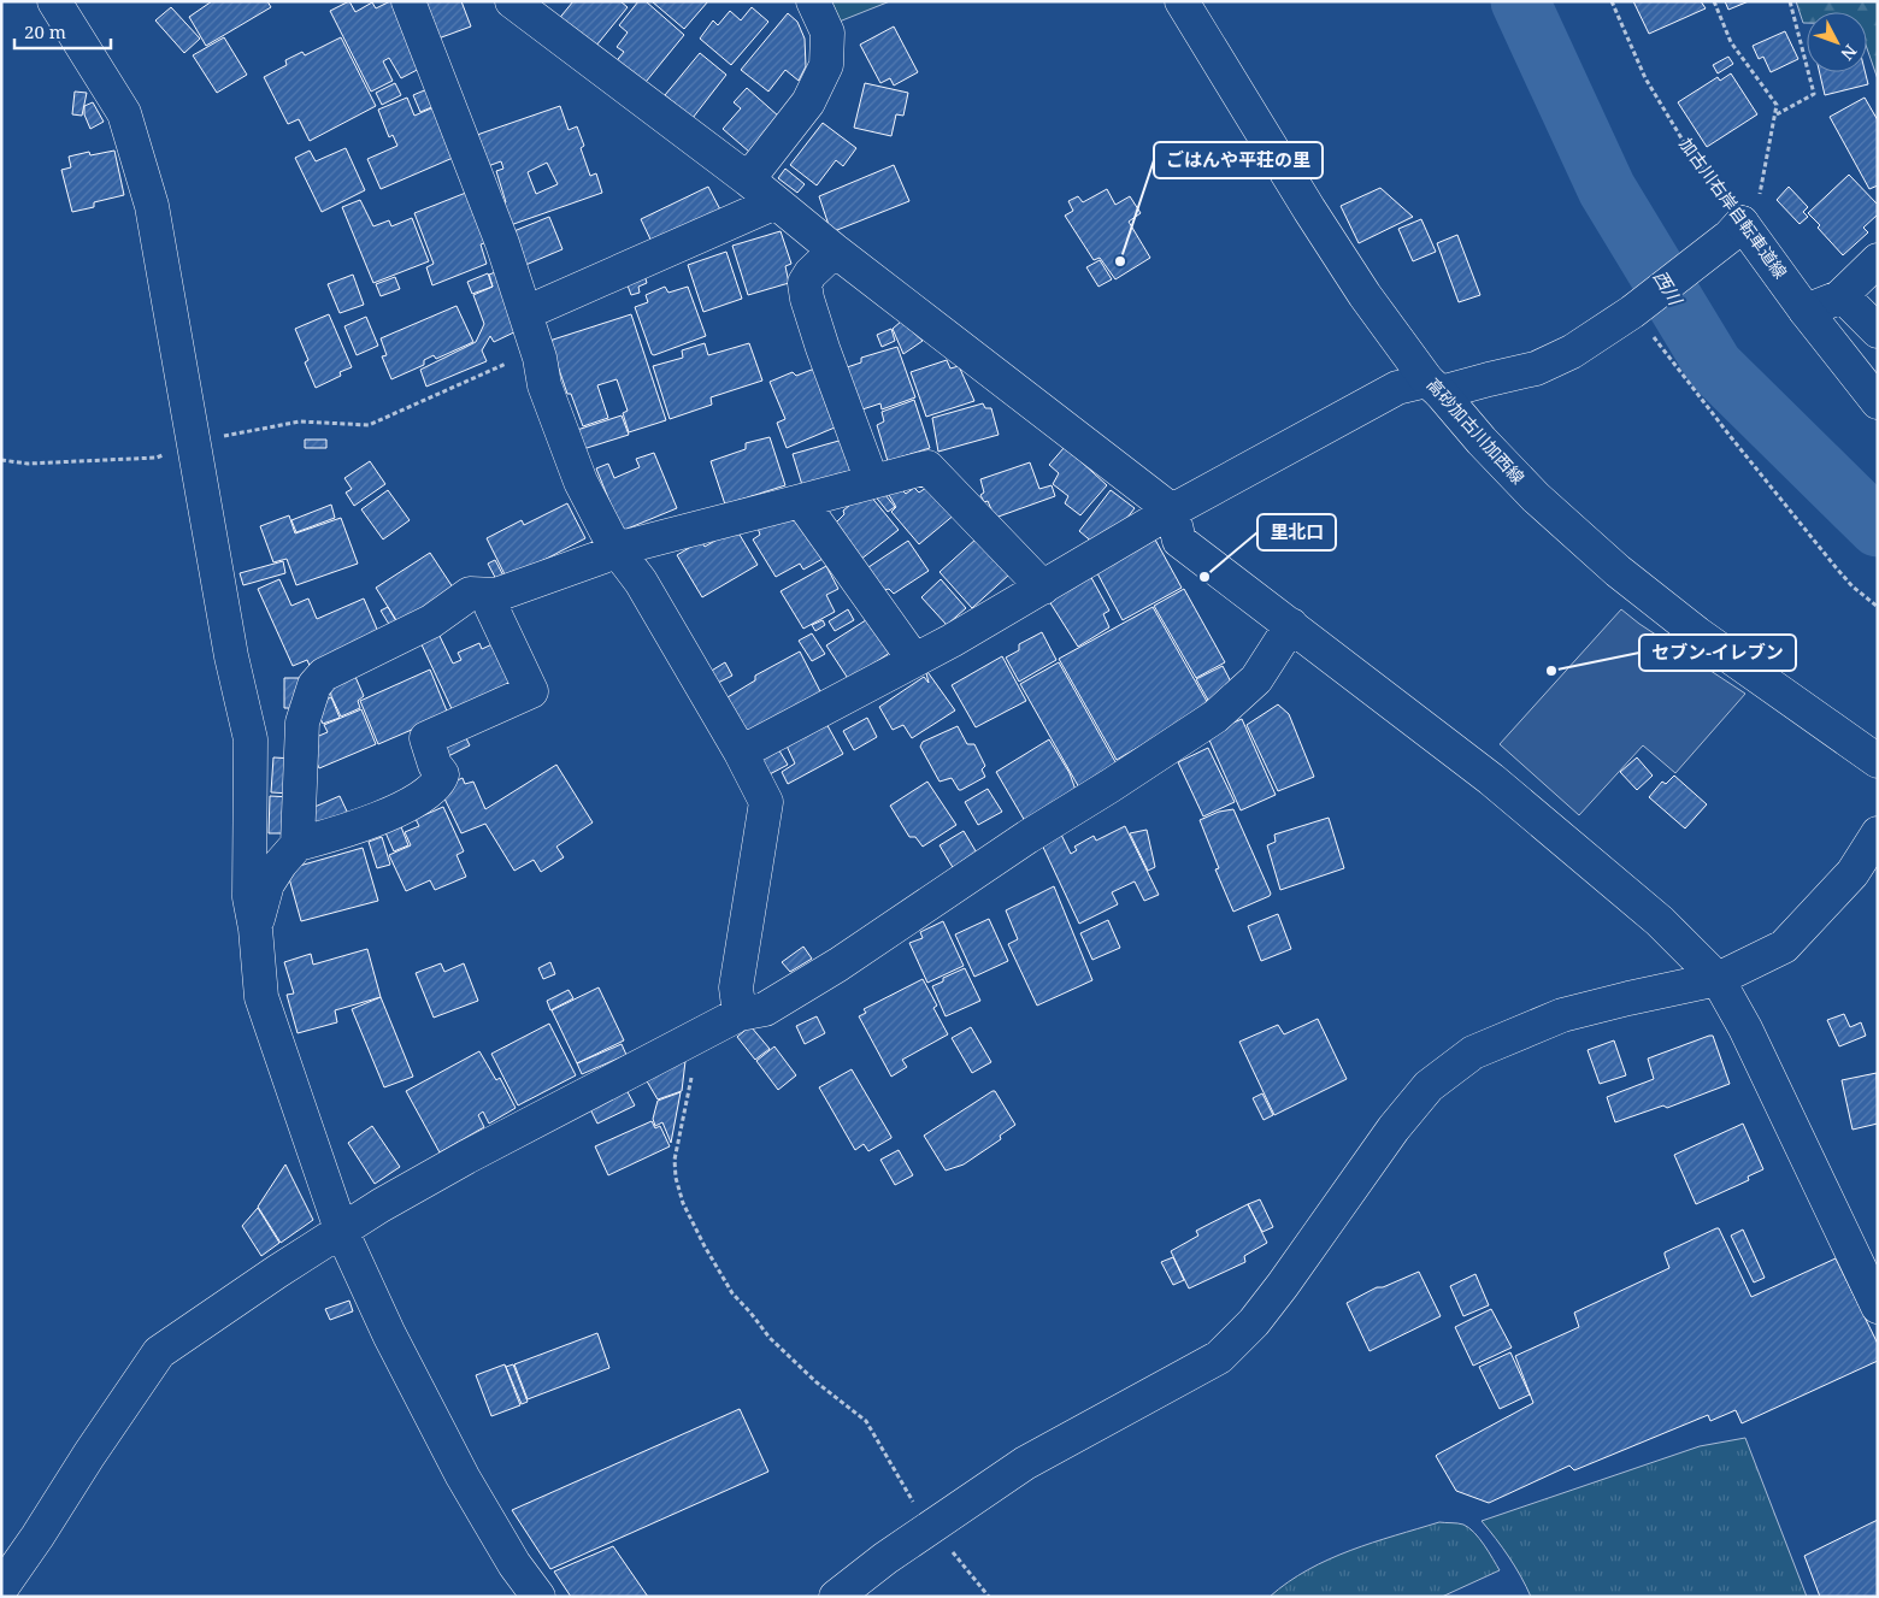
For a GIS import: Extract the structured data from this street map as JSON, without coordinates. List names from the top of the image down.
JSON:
{
  "streets": {
    "street": ["加古川右岸自転車道線", "高砂加古川加西線"]
  },
  "water": ["西川"],
  "places": ["ごはんや平荘の里", "里北口", "セブン-イレブン"],
  "scale_bar": "20 m",
  "north": "bottom right"
}
